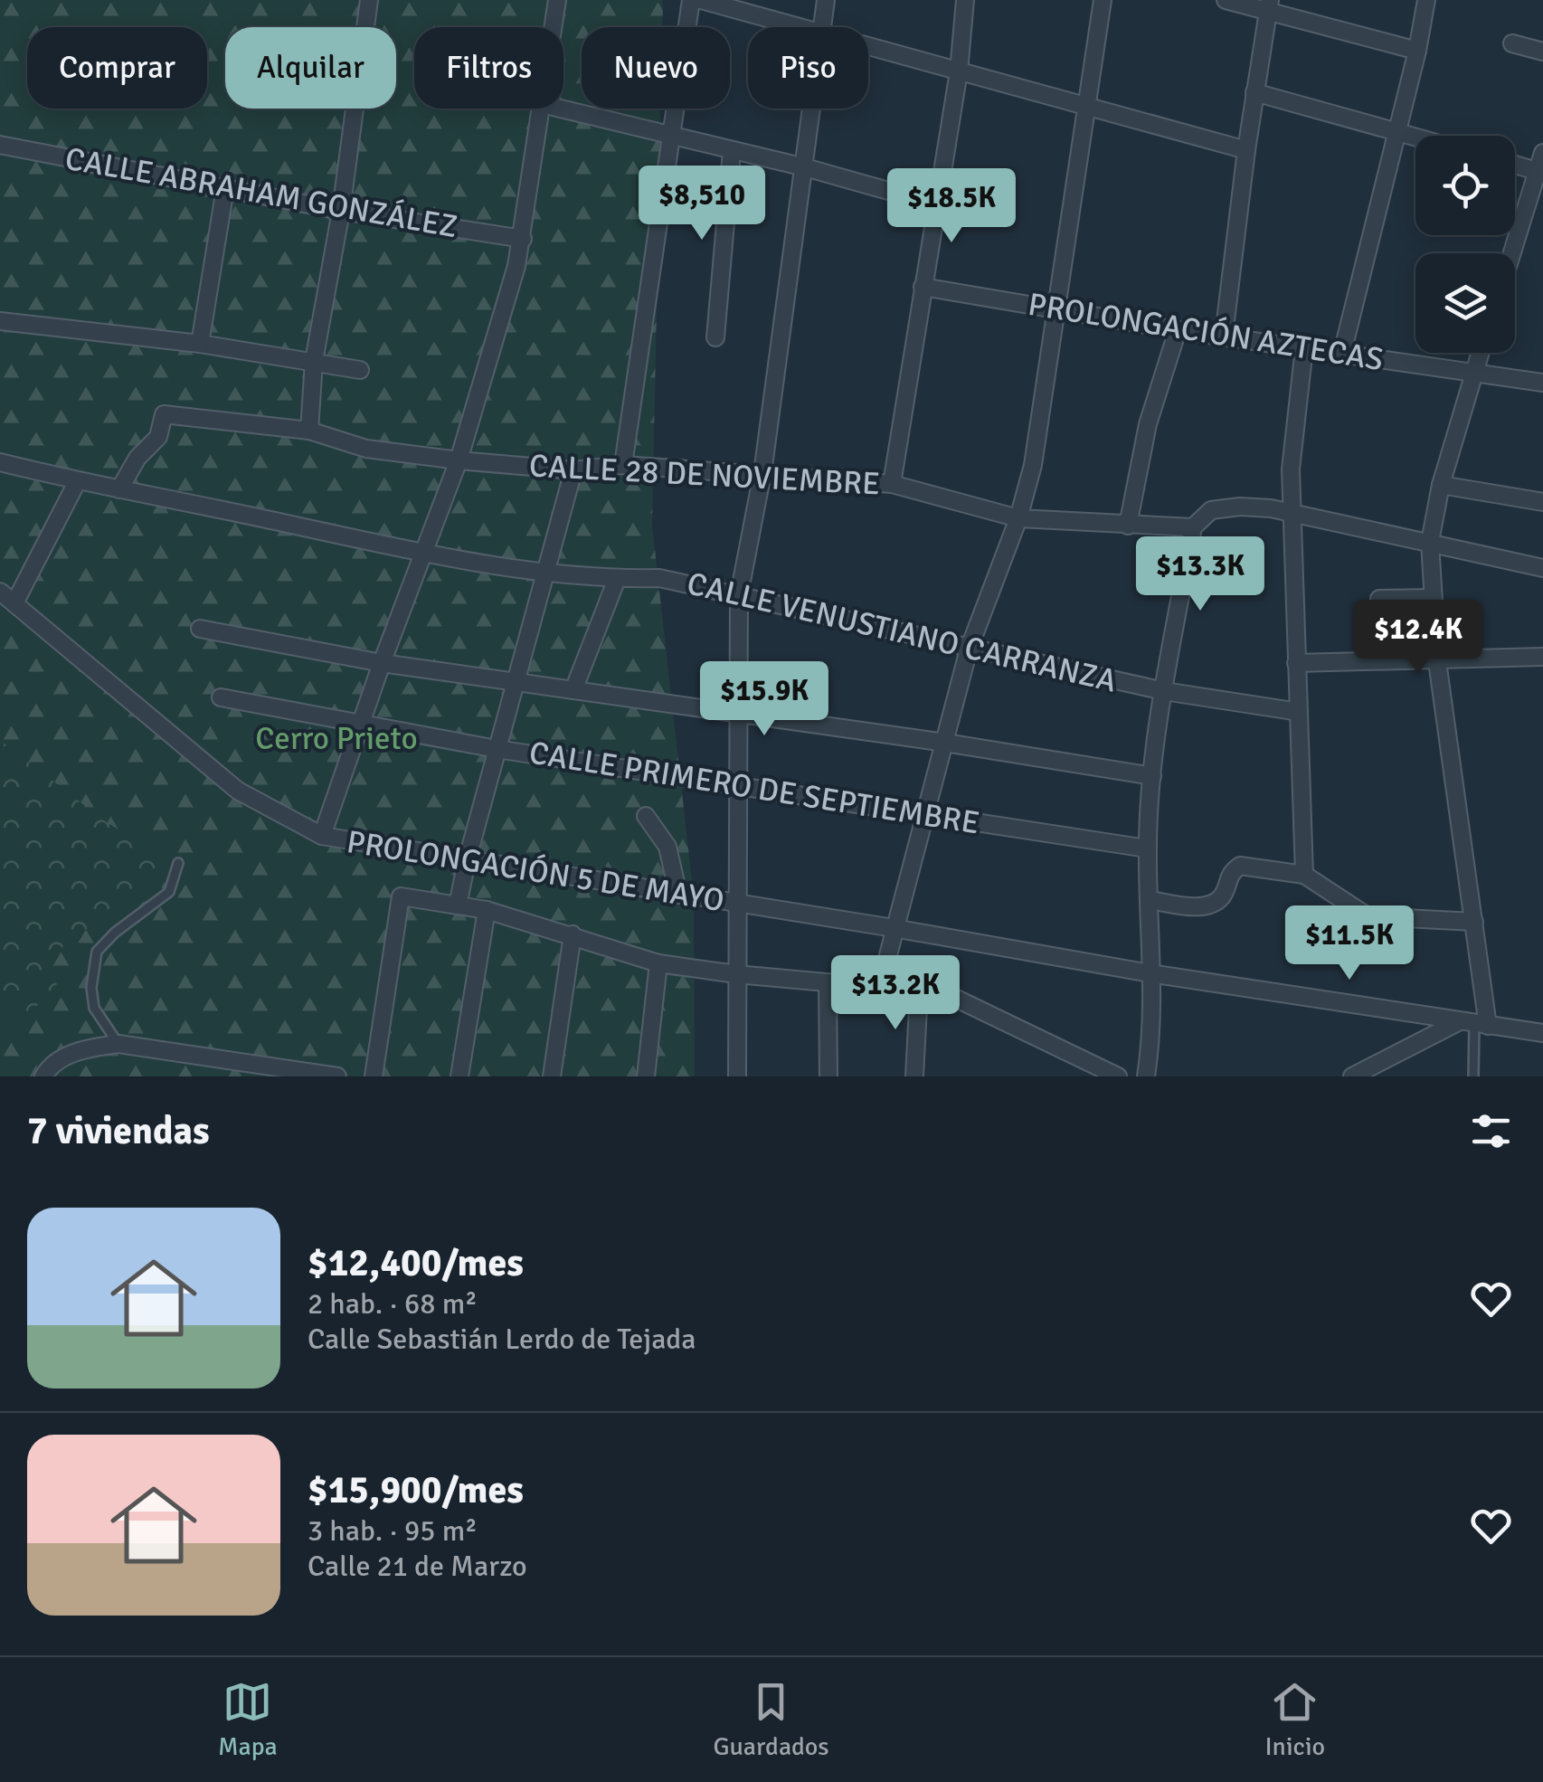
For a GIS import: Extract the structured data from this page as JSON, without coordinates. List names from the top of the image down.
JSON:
{
  "streets": {
    "street": [
      "CALLE ABRAHAM GONZÁLEZ",
      "PROLONGACIÓN AZTECAS",
      "CALLE 28 DE NOVIEMBRE",
      "CALLE VENUSTIANO CARRANZA",
      "CALLE PRIMERO DE SEPTIEMBRE",
      "PROLONGACIÓN 5 DE MAYO"
    ]
  },
  "crossings": [
    ["CALLE 28 DE NOVIEMBRE", "CALLE VENUSTIANO CARRANZA"]
  ],
  "parks": ["Cerro Prieto"],
  "page": {
    "chip": [
      "Comprar",
      "Alquilar",
      "Filtros",
      "Nuevo",
      "Piso"
    ],
    "price": [
      "$8,510",
      "$18.5K",
      "$13.3K",
      "$12.4K",
      "$15.9K",
      "$11.5K",
      "$13.2K"
    ],
    "heading": "7 viviendas",
    "list": [
      {
        "name": "$12,400/mes",
        "note": "2 hab. · 68 m² · Calle Sebastián Lerdo de Tejada"
      },
      {
        "name": "$15,900/mes",
        "note": "3 hab. · 95 m² · Calle 21 de Marzo"
      }
    ],
    "tabs": ["Mapa", "Guardados", "Inicio"]
  }
}
